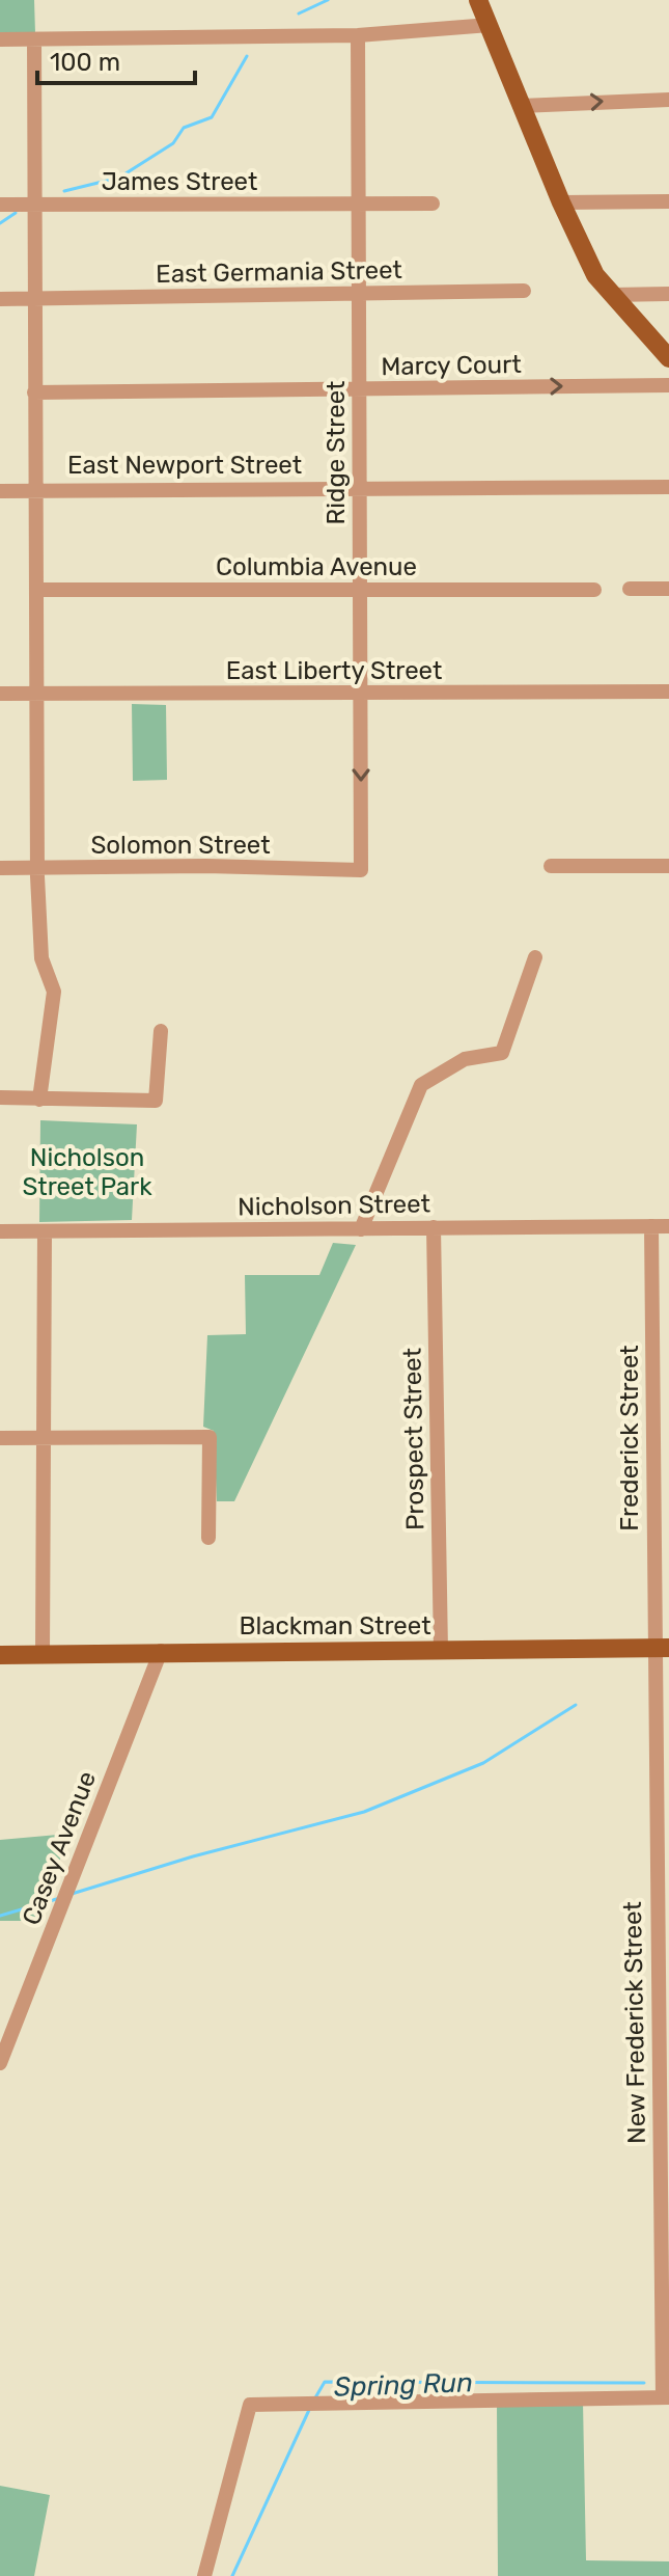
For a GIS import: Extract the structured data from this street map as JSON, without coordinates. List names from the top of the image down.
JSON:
{
  "streets": {
    "main road": ["Blackman Street"],
    "street": [
      "James Street",
      "East Germania Street",
      "Marcy Court",
      "Ridge Street",
      "East Newport Street",
      "Columbia Avenue",
      "East Liberty Street",
      "Solomon Street",
      "Nicholson Street",
      "Frederick Street",
      "Prospect Street",
      "Casey Avenue",
      "New Frederick Street"
    ]
  },
  "crossings": [
    ["James Street", "Ridge Street"],
    ["East Germania Street", "Ridge Street"],
    ["Marcy Court", "Ridge Street"],
    ["Ridge Street", "East Newport Street"],
    ["Ridge Street", "Columbia Avenue"],
    ["Ridge Street", "East Liberty Street"],
    ["Ridge Street", "Solomon Street"],
    ["Nicholson Street", "Frederick Street"],
    ["Nicholson Street", "Prospect Street"],
    ["Frederick Street", "Blackman Street"],
    ["Frederick Street", "New Frederick Street"],
    ["Prospect Street", "Blackman Street"],
    ["Blackman Street", "Casey Avenue"],
    ["Blackman Street", "New Frederick Street"]
  ],
  "one_way": ["Marcy Court"],
  "water": ["Spring Run"],
  "parks": ["Nicholson Street Park"],
  "scale_bar": "100 m"
}
